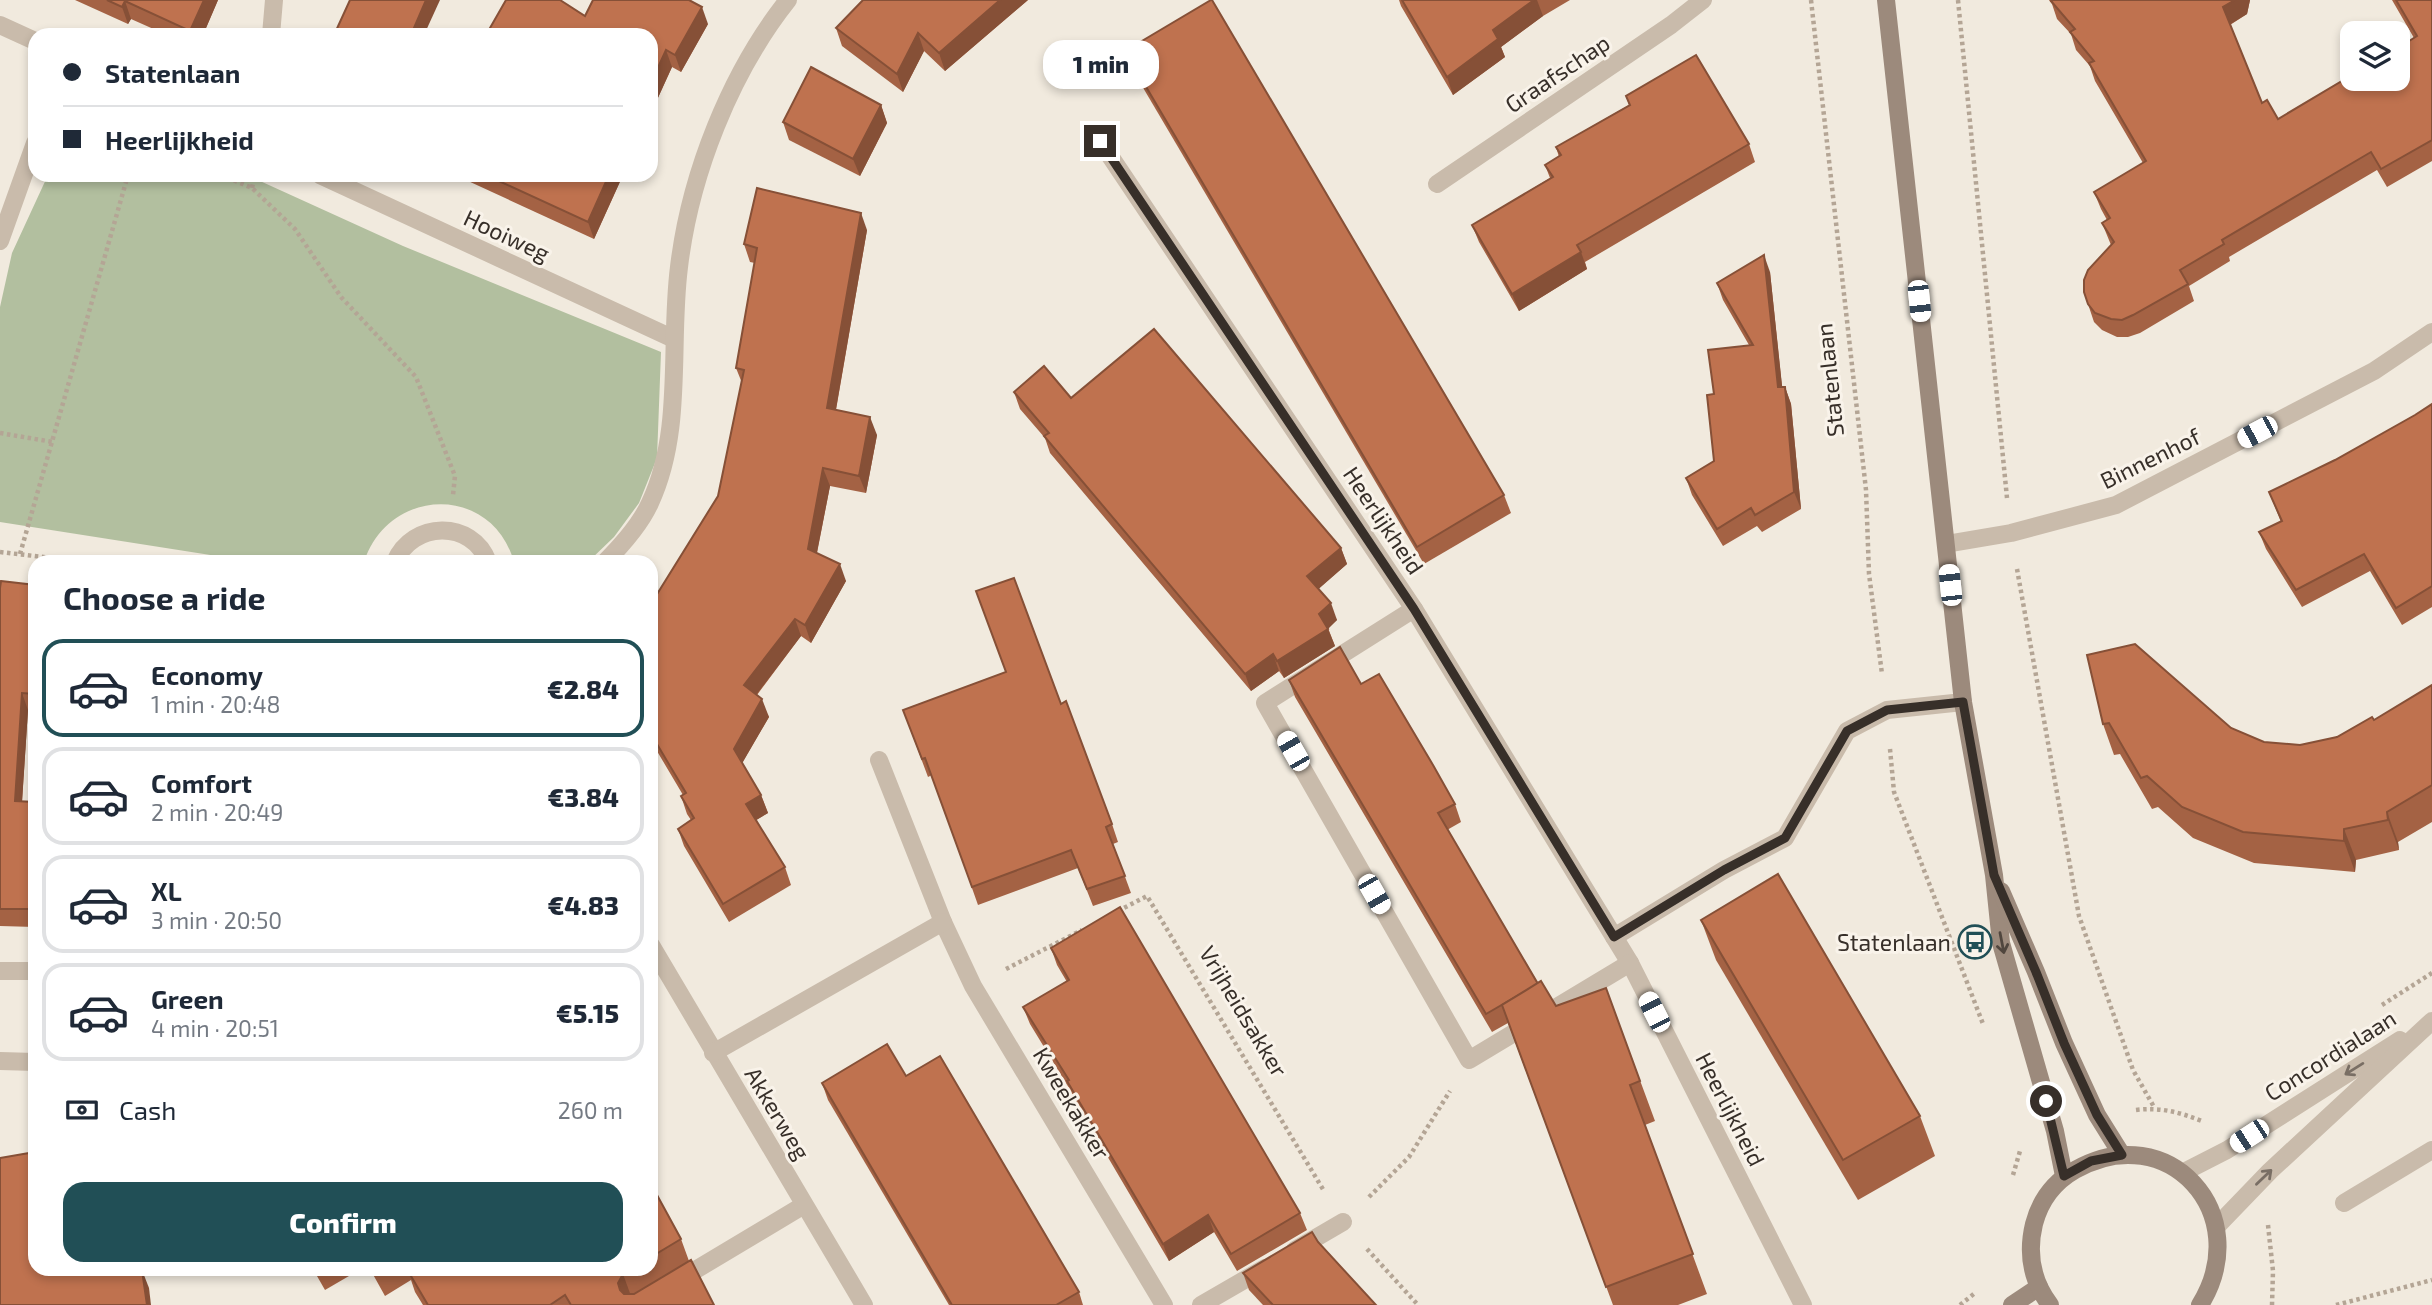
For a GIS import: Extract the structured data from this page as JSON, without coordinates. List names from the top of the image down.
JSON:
{
  "streets": {
    "street": [
      "Graafschap",
      "Hooiweg",
      "Binnenhof",
      "Heerlijkheid",
      "Concordialaan",
      "Kweekakker",
      "Akkerweg"
    ],
    "path": ["Statenlaan", "Vrijheidsakker"]
  },
  "places": {
    "bus stop": ["Statenlaan"]
  },
  "page": {
    "banner": ["Statenlaan", "Heerlijkheid"],
    "bubble": "1 min",
    "heading": "Choose a ride",
    "list": [
      {
        "name": "Economy",
        "note": "1 min · 20:48",
        "value": "€2.84"
      },
      {
        "name": "Comfort",
        "note": "2 min · 20:49",
        "value": "€3.84"
      },
      {
        "name": "XL",
        "note": "3 min · 20:50",
        "value": "€4.83"
      },
      {
        "name": "Green",
        "note": "4 min · 20:51",
        "value": "€5.15"
      }
    ],
    "pay": ["Cash", "260 m"],
    "buttons": "Confirm"
  }
}
